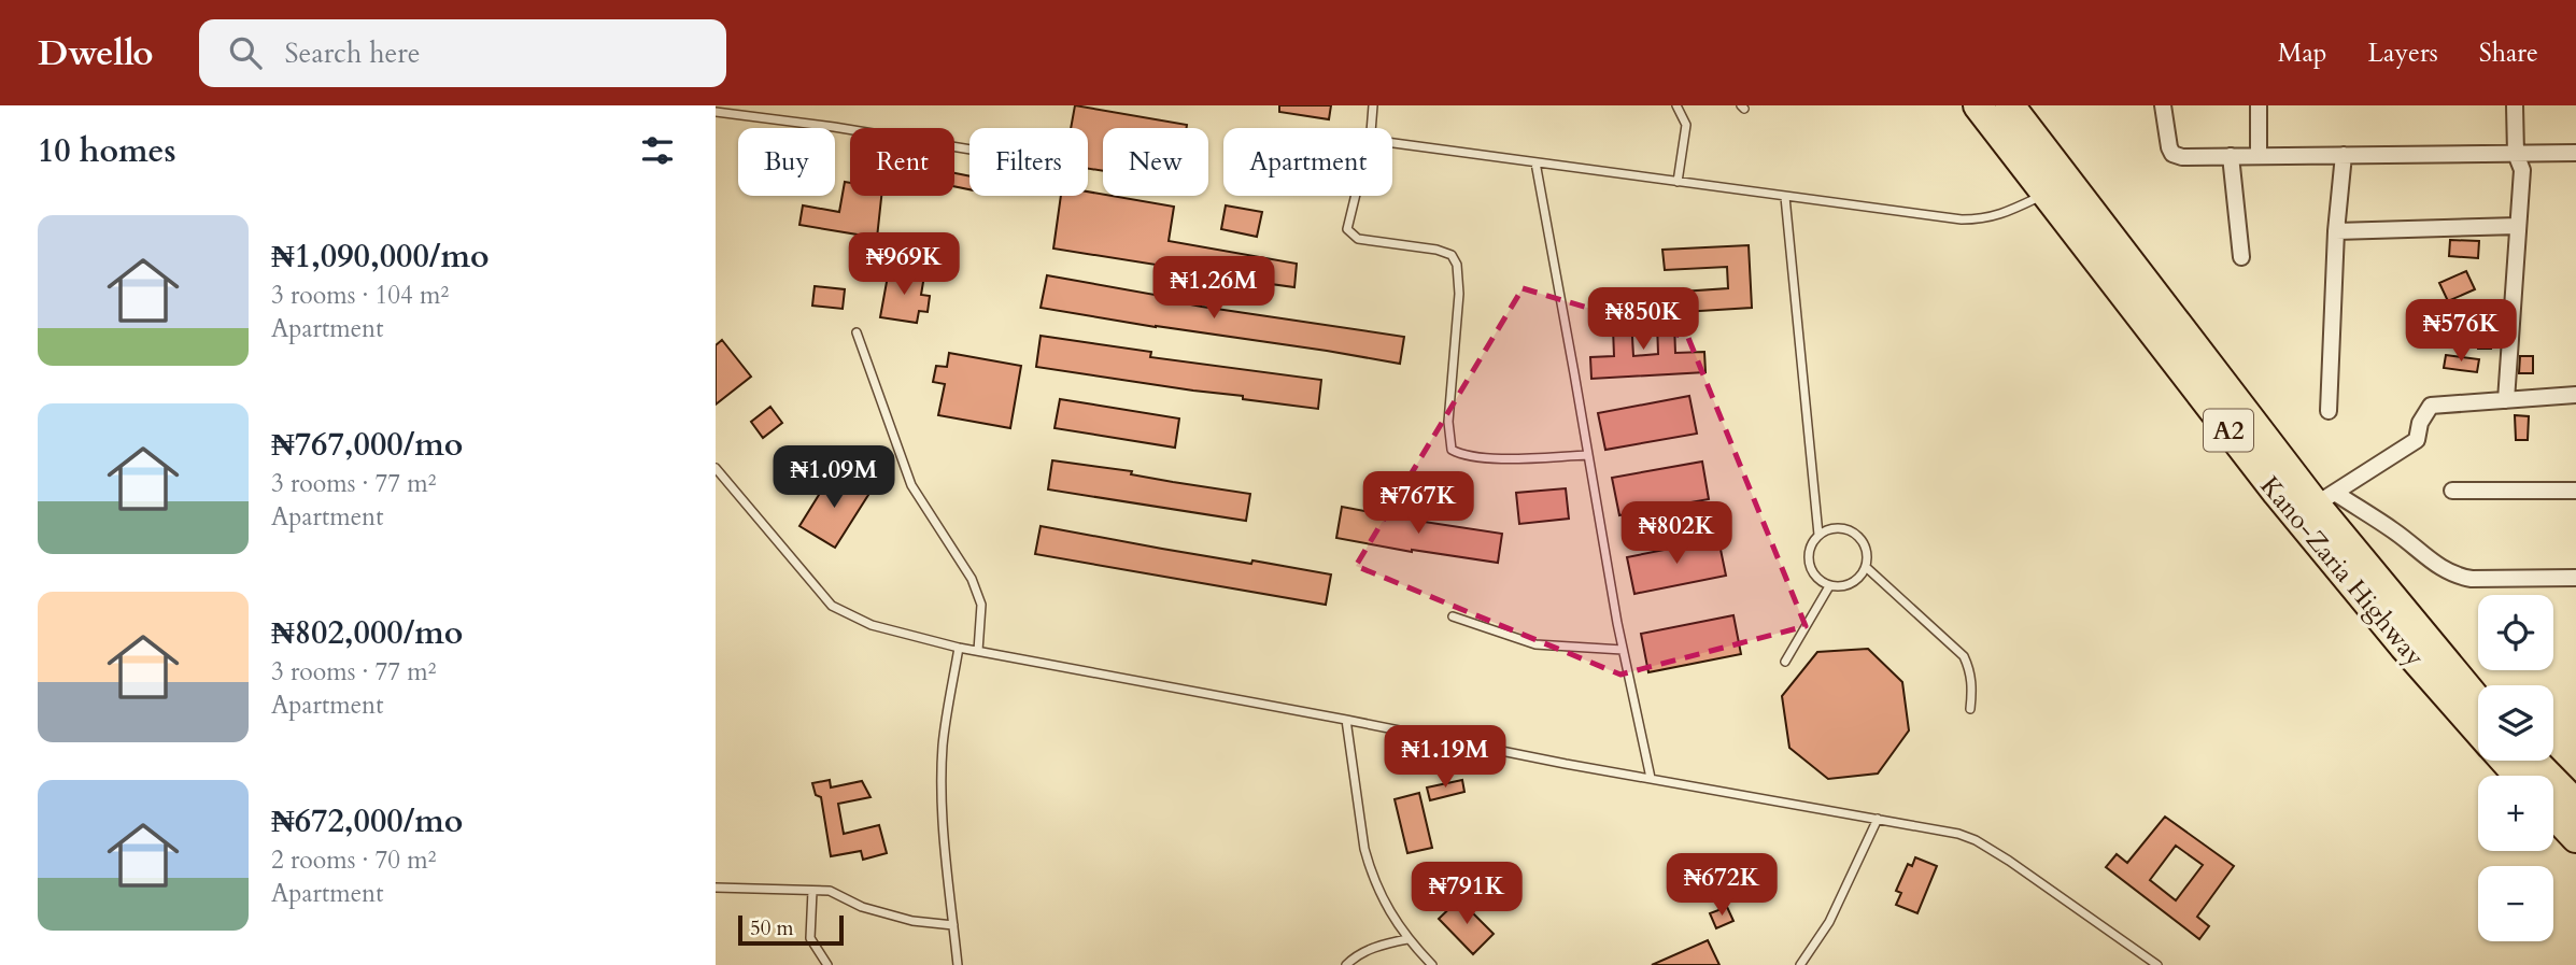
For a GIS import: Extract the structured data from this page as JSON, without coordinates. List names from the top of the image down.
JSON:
{
  "streets": {
    "highway": ["A2", "Kano-Zaria Highway"]
  },
  "scale_bar": "50 m",
  "page": {
    "header": "Dwello",
    "search": "Search here",
    "nav": ["Map", "Layers", "Share"],
    "heading": "10 homes",
    "chip": [
      "Buy",
      "Rent",
      "Filters",
      "New",
      "Apartment"
    ],
    "list": [
      {
        "name": "₦1,090,000/mo",
        "note": "3 rooms · 104 m² · Apartment"
      },
      {
        "name": "₦767,000/mo",
        "note": "3 rooms · 77 m² · Apartment"
      },
      {
        "name": "₦802,000/mo",
        "note": "3 rooms · 77 m² · Apartment"
      },
      {
        "name": "₦672,000/mo",
        "note": "2 rooms · 70 m² · Apartment"
      }
    ],
    "price": [
      "₦969K",
      "₦1.26M",
      "₦850K",
      "₦576K",
      "₦1.09M",
      "₦767K",
      "₦802K",
      "₦1.19M",
      "₦672K",
      "₦791K"
    ],
    "map_buttons": ["+", "−"],
    "scale": "50 m"
  }
}
